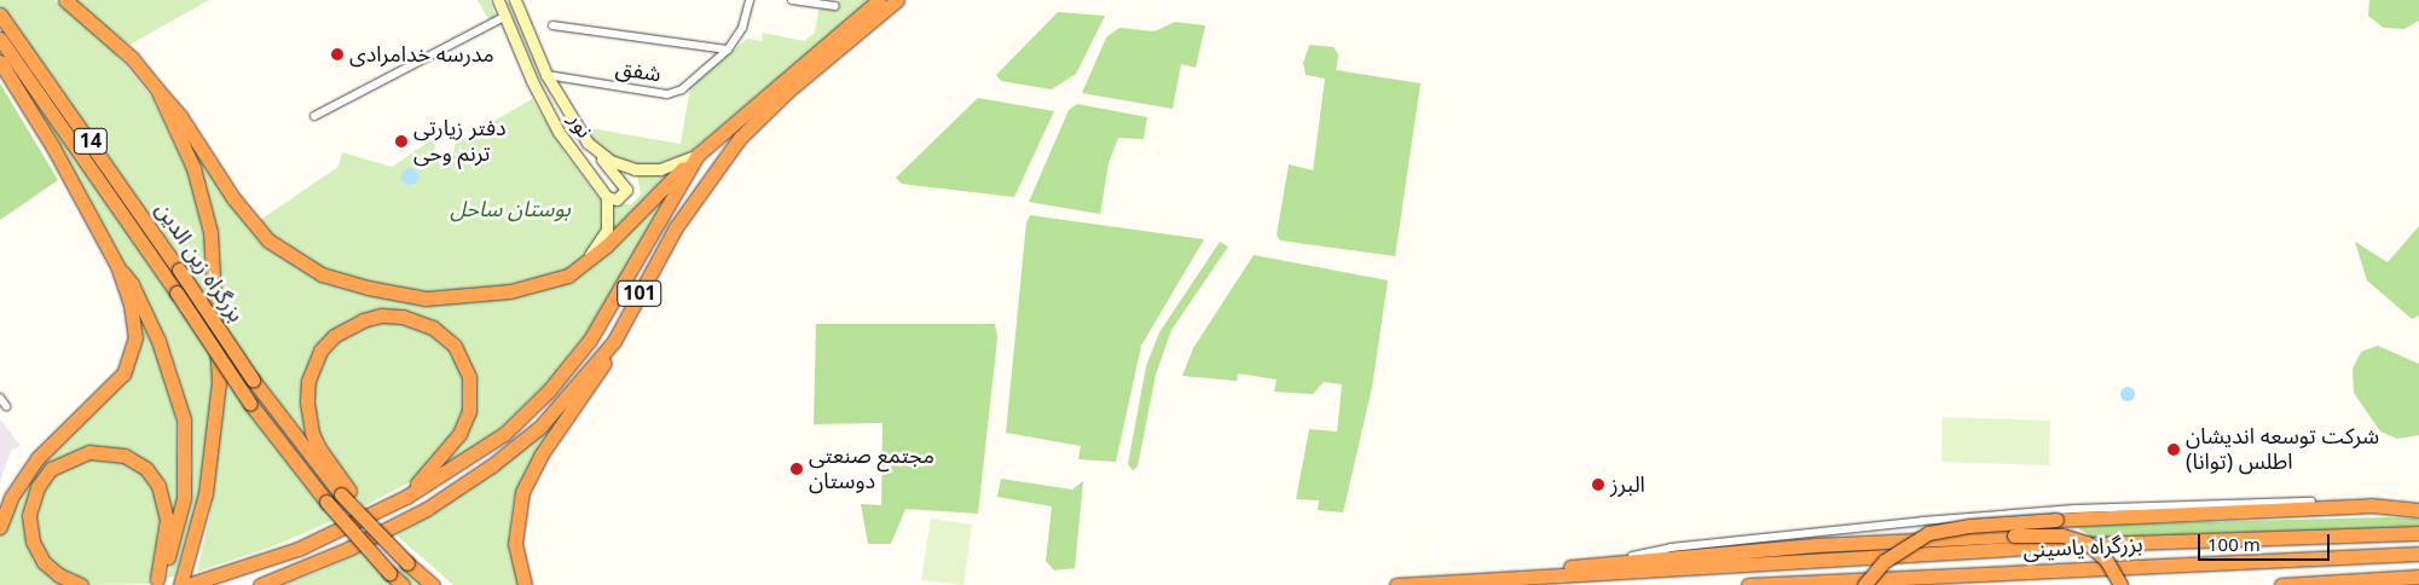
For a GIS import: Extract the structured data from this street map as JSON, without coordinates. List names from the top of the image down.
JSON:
{
  "streets": {
    "highway": [
      "14",
      "بزرگراه زین الدین",
      "101",
      "بزرگراه یاسینی"
    ],
    "main road": ["نور"],
    "street": ["شفق"]
  },
  "crossings": [
    ["شفق", "نور"],
    ["نور", "101"]
  ],
  "parks": ["بوستان ساحل"],
  "places": [
    "مدرسه خدامرادی",
    "دفتر زیارتی ترنم وحی",
    "شرکت توسعه اندیشان اطلس (توانا)",
    "مجتمع صنعتی دوستان",
    "البرز"
  ],
  "scale_bar": "100 m"
}
